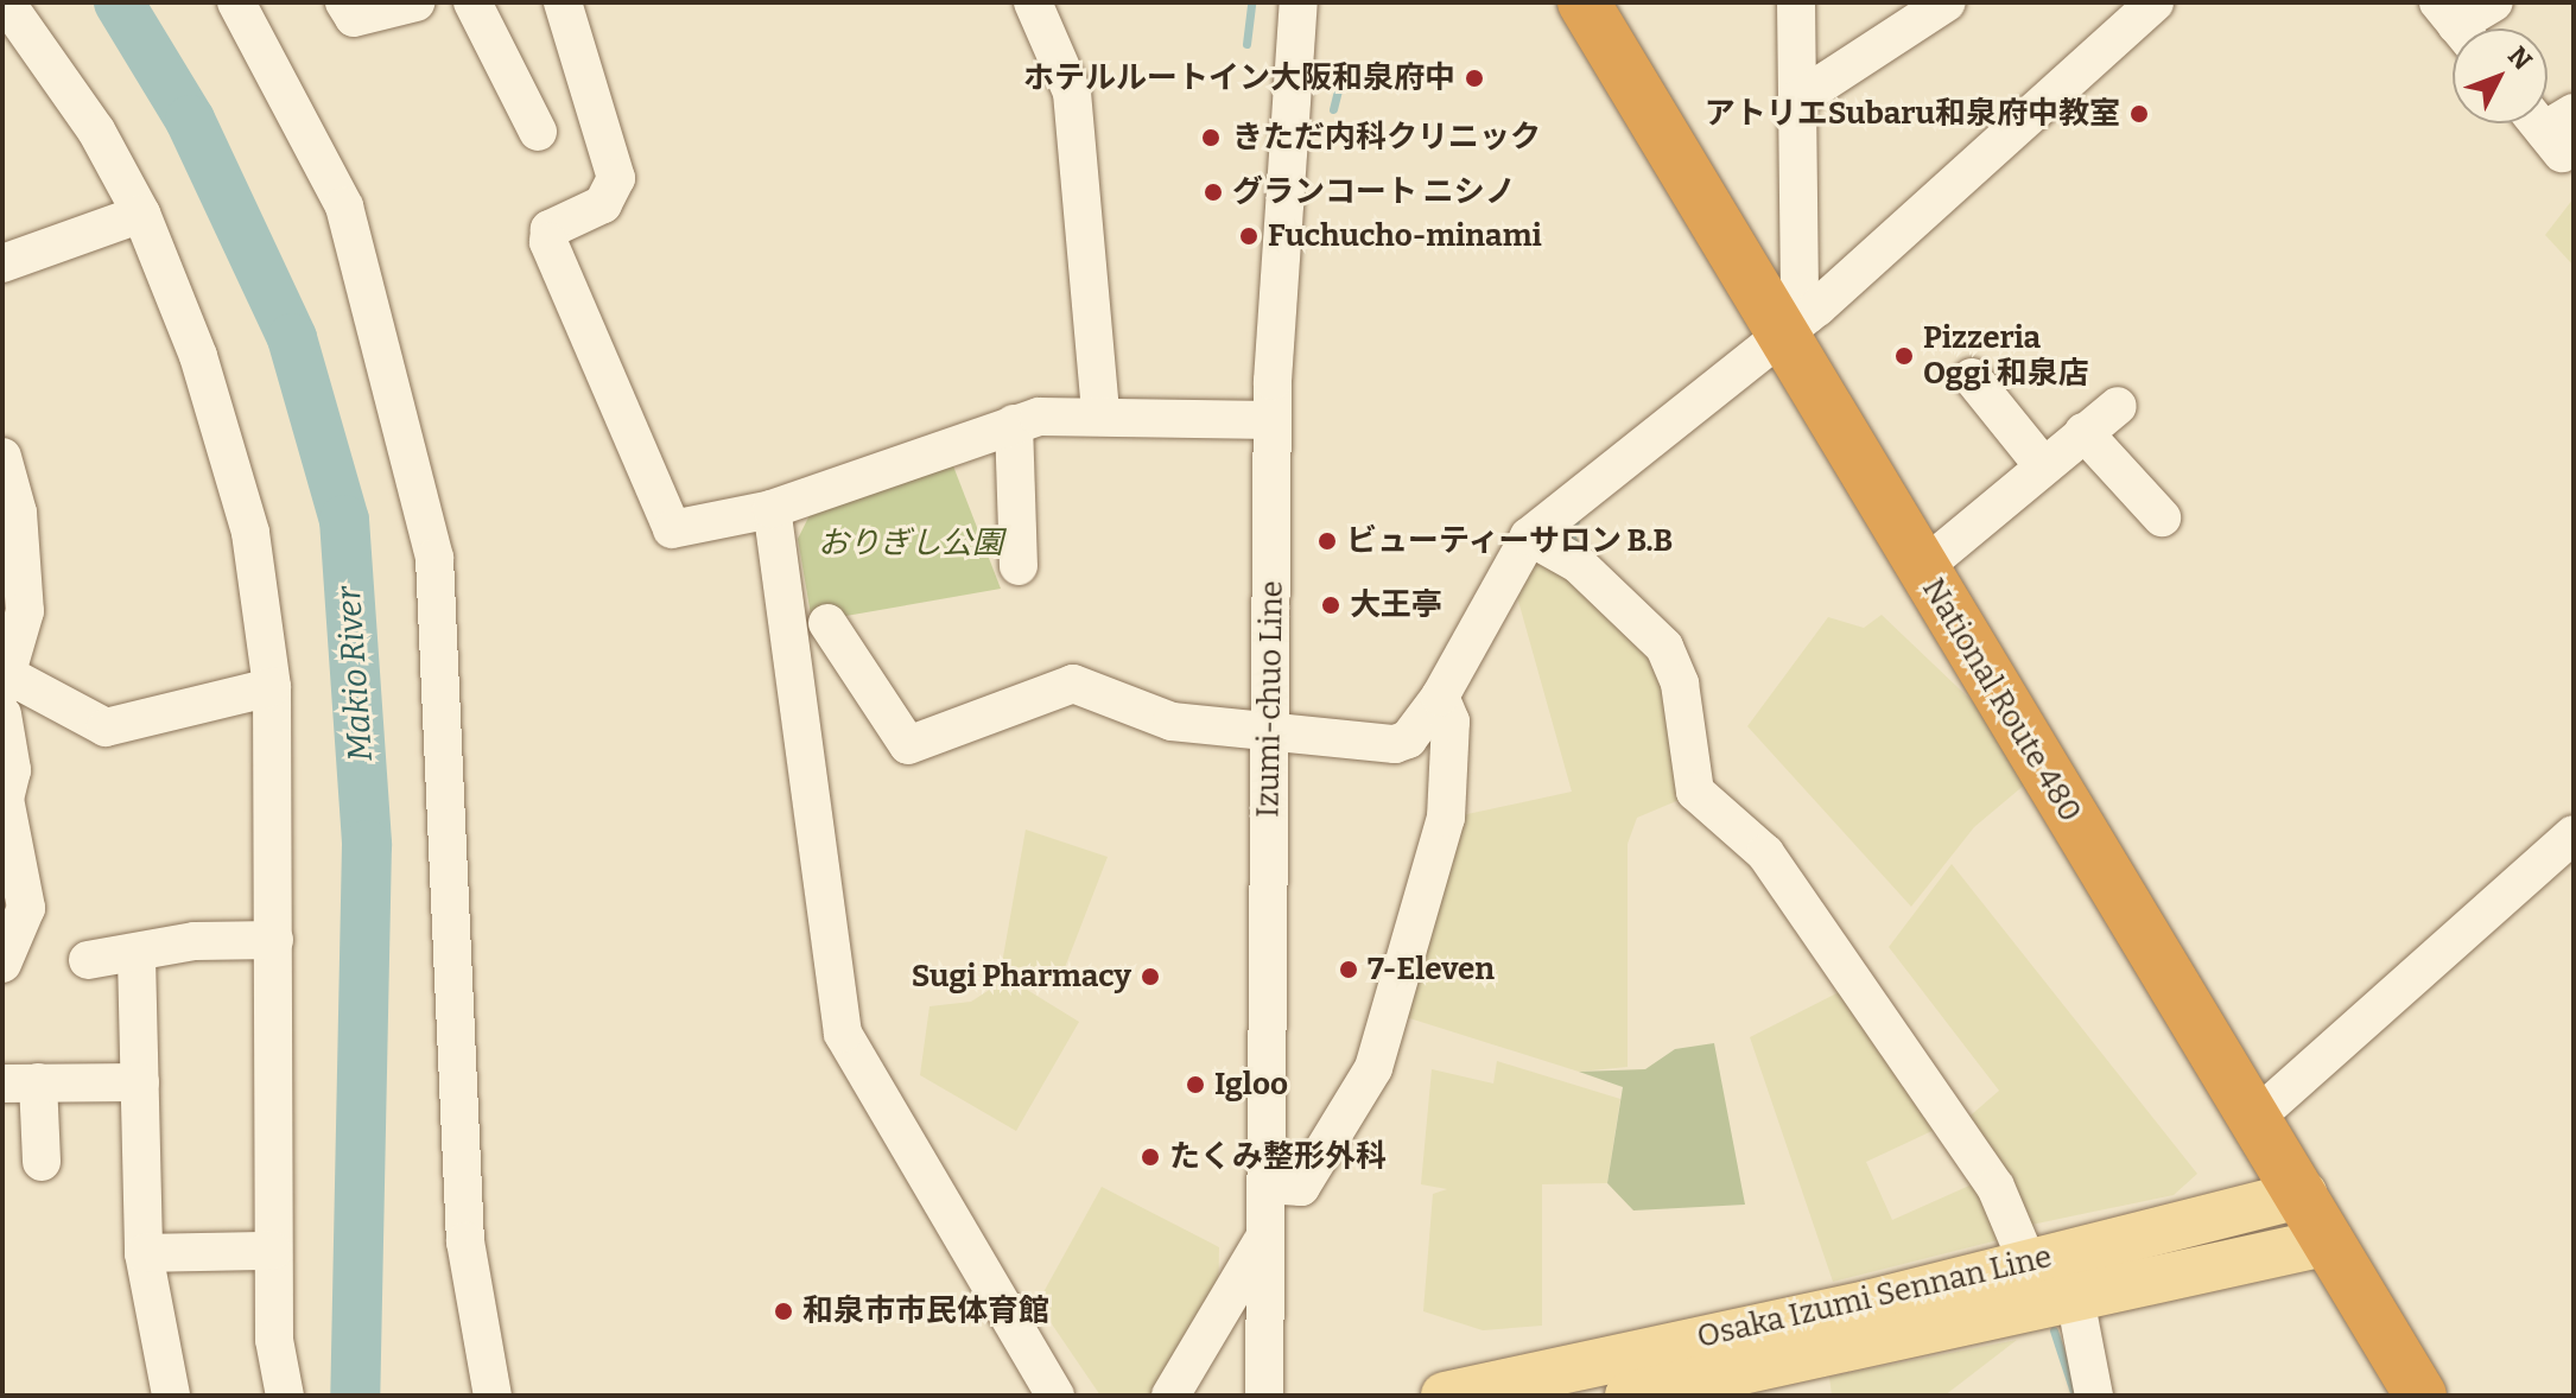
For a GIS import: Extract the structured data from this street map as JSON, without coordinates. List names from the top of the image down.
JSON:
{
  "streets": {
    "highway": ["National Route 480"],
    "main road": ["Osaka Izumi Sennan Line"],
    "street": ["Izumi-chuo Line"]
  },
  "crossings": [
    ["National Route 480", "Osaka Izumi Sennan Line"]
  ],
  "water": ["Makio River"],
  "parks": ["おりぎし公園"],
  "places": [
    "ホテルルートイン大阪和泉府中",
    "アトリエSubaru和泉府中教室",
    "きただ内科クリニック",
    "グランコート ニシノ",
    "Fuchucho-minami",
    "Pizzeria Oggi 和泉店",
    "ビューティーサロン B.B",
    "大王亭",
    "7-Eleven",
    "Sugi Pharmacy",
    "Igloo",
    "たくみ整形外科",
    "和泉市市民体育館"
  ],
  "north": "top right"
}
